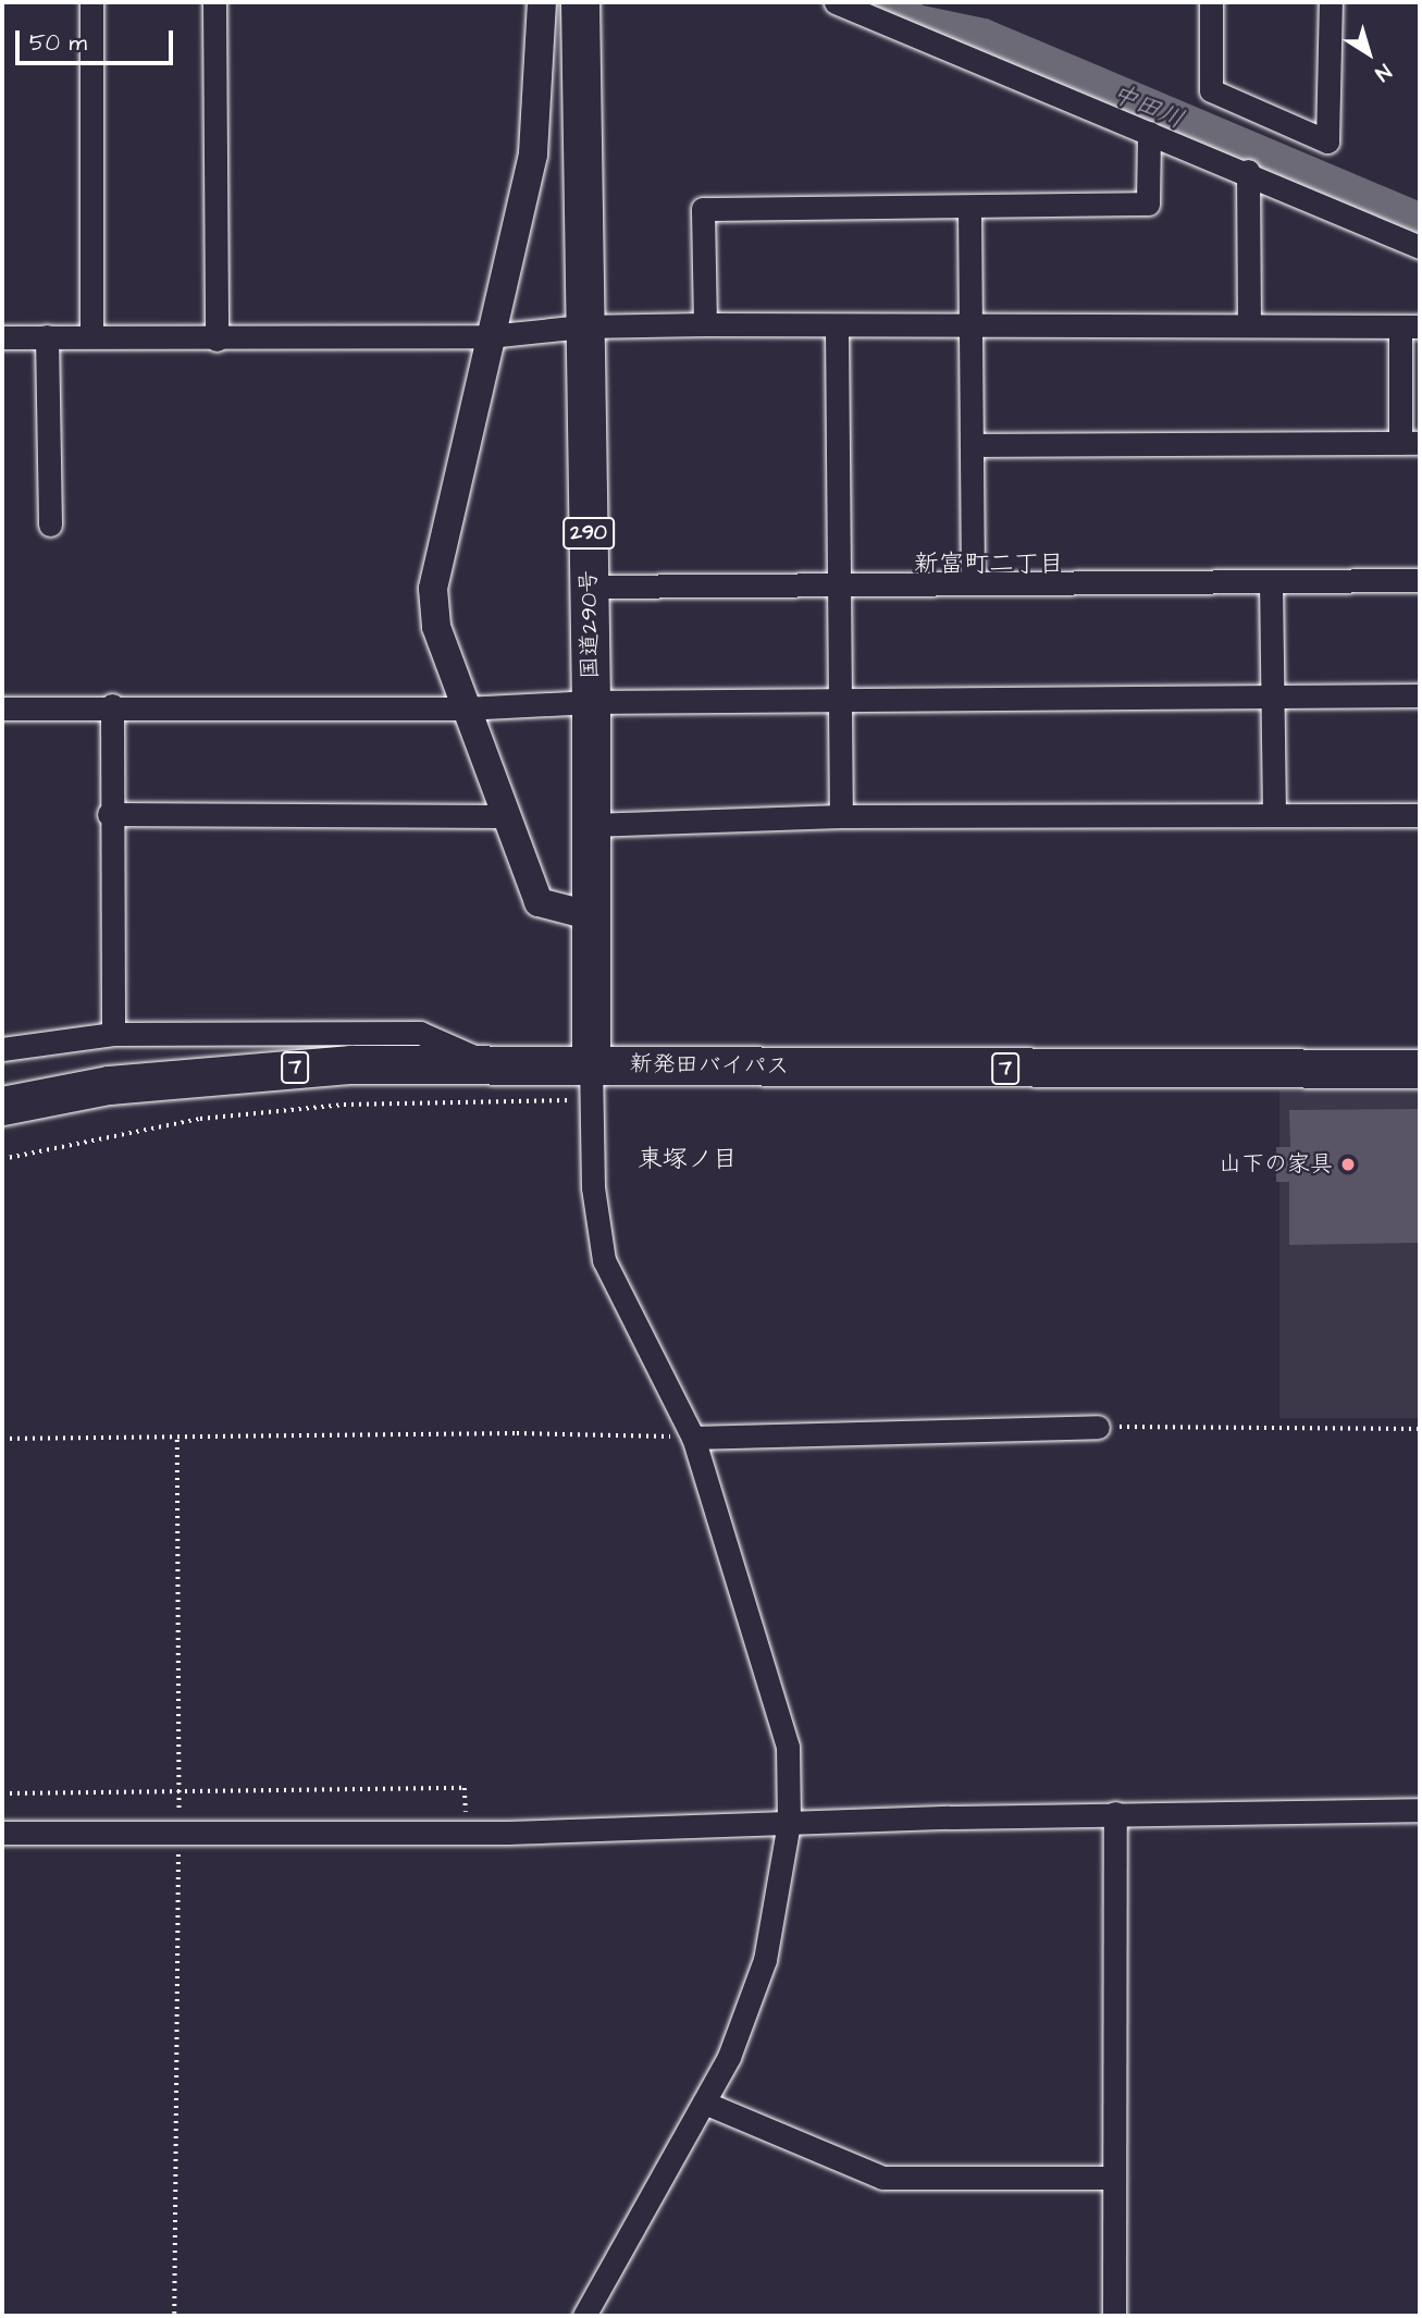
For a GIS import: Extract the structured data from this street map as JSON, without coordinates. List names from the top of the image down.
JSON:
{
  "streets": {
    "highway": [
      "290",
      "国道290号",
      "新発田バイパス",
      "7"
    ]
  },
  "crossings": [
    ["国道290号", "新発田バイパス"]
  ],
  "districts": ["新富町二丁目", "東塚ノ目"],
  "water": ["中田川"],
  "places": ["山下の家具"],
  "scale_bar": "50 m",
  "north": "bottom right"
}
